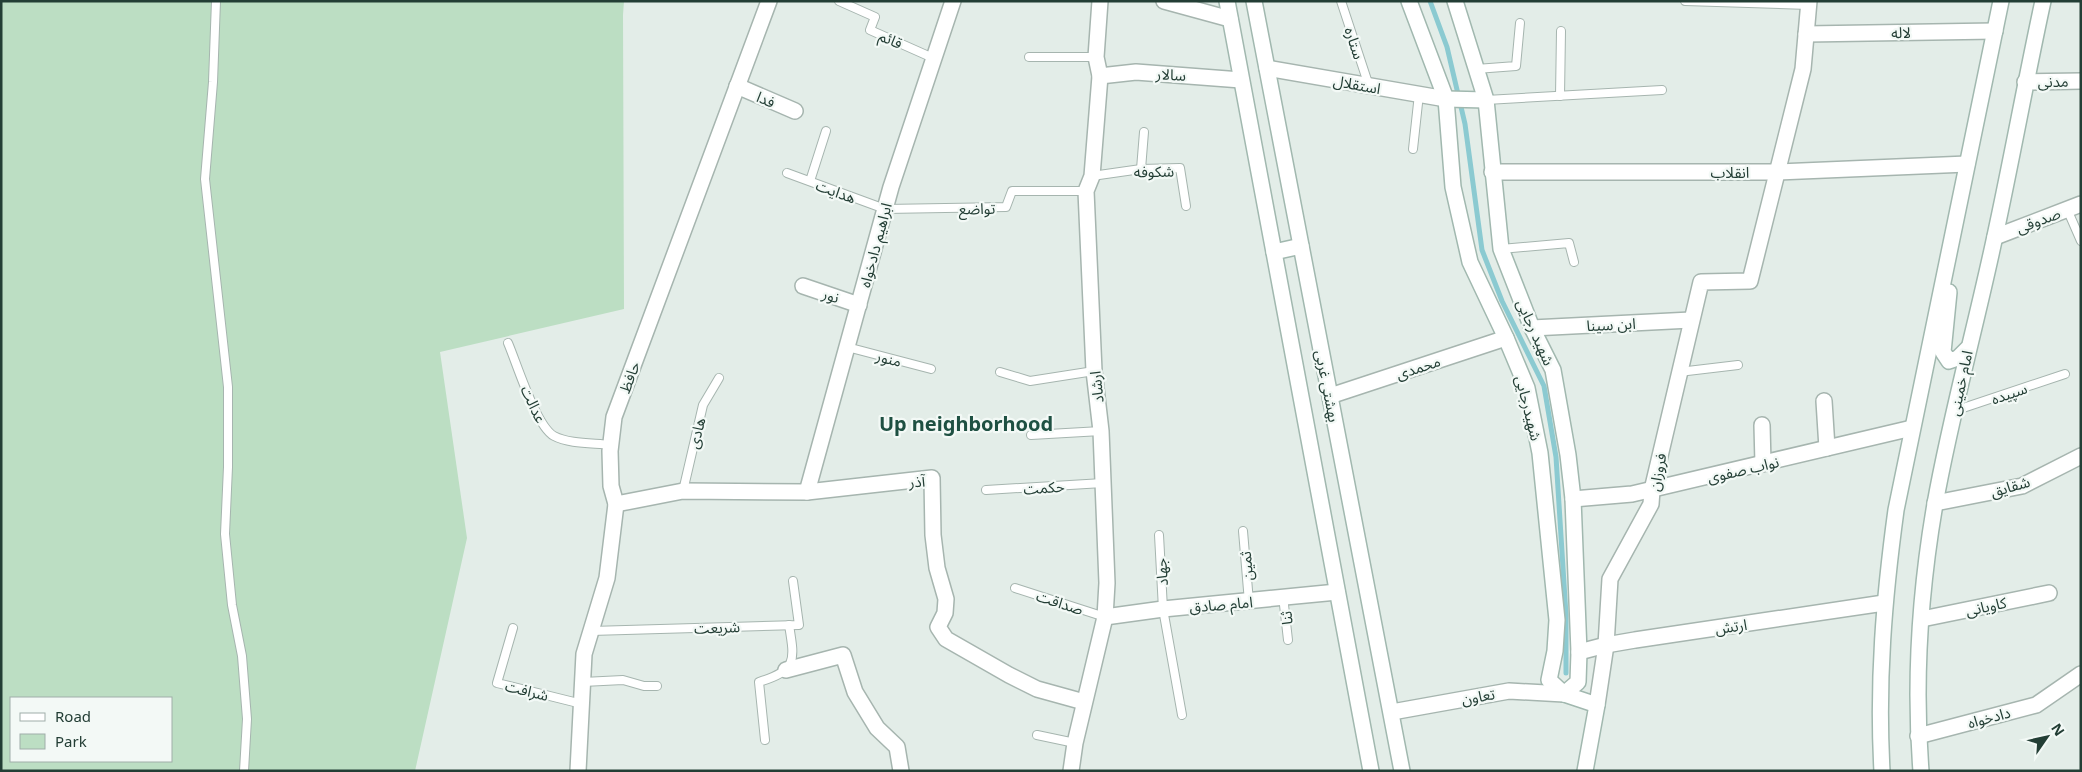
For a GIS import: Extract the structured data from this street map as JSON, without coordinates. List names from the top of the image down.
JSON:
{
  "streets": {
    "street": [
      "لاله",
      "سالار",
      "مدنی",
      "استقلال",
      "فدا",
      "انقلاب",
      "صدوقی",
      "ابراهیم دادخواه",
      "نور",
      "ابن سینا",
      "شهید رجایی",
      "محمدی",
      "حافظ",
      "امام خمینی",
      "بهشتی غربی",
      "ارشاد",
      "شهیدرجایی",
      "نواب صفوی",
      "فروزان",
      "آذر",
      "شقایق",
      "امام صادق",
      "کاویانی",
      "ارتش",
      "تعاون",
      "دادخواه"
    ],
    "lane": [
      "قائم",
      "ستاره",
      "شکوفه",
      "هدایت",
      "تواضع",
      "منور",
      "سپیده",
      "عدالت",
      "هادی",
      "حکمت",
      "ثمین",
      "جهاد",
      "صداقت",
      "ثنا",
      "شریعت",
      "شرافت"
    ]
  },
  "crossings": [
    ["قائم", "ابراهیم دادخواه"],
    ["ستاره", "استقلال"],
    ["سالار", "بهشتی غربی"],
    ["سالار", "ارشاد"],
    ["مدنی", "امام خمینی"],
    ["استقلال", "شهید رجایی"],
    ["استقلال", "بهشتی غربی"],
    ["استقلال", "شهیدرجایی"],
    ["فدا", "حافظ"],
    ["شکوفه", "ارشاد"],
    ["انقلاب", "شهید رجایی"],
    ["انقلاب", "فروزان"],
    ["هدایت", "تواضع"],
    ["هدایت", "ابراهیم دادخواه"],
    ["تواضع", "ابراهیم دادخواه"],
    ["تواضع", "ارشاد"],
    ["صدوقی", "امام خمینی"],
    ["ابراهیم دادخواه", "نور"],
    ["ابراهیم دادخواه", "منور"],
    ["ابراهیم دادخواه", "آذر"],
    ["ابن سینا", "شهید رجایی"],
    ["ابن سینا", "محمدی"],
    ["ابن سینا", "شهیدرجایی"],
    ["ابن سینا", "فروزان"],
    ["شهید رجایی", "شهیدرجایی"],
    ["شهید رجایی", "نواب صفوی"],
    ["شهید رجایی", "ارتش"],
    ["شهید رجایی", "تعاون"],
    ["محمدی", "بهشتی غربی"],
    ["محمدی", "شهیدرجایی"],
    ["حافظ", "عدالت"],
    ["حافظ", "آذر"],
    ["حافظ", "شریعت"],
    ["حافظ", "شرافت"],
    ["امام خمینی", "سپیده"],
    ["امام خمینی", "شقایق"],
    ["امام خمینی", "کاویانی"],
    ["امام خمینی", "دادخواه"],
    ["بهشتی غربی", "امام صادق"],
    ["بهشتی غربی", "تعاون"],
    ["ارشاد", "آذر"],
    ["ارشاد", "حکمت"],
    ["ارشاد", "صداقت"],
    ["ارشاد", "امام صادق"],
    ["شهیدرجایی", "تعاون"],
    ["هادی", "آذر"],
    ["نواب صفوی", "فروزان"],
    ["فروزان", "ارتش"],
    ["ثمین", "امام صادق"],
    ["جهاد", "امام صادق"],
    ["صداقت", "امام صادق"],
    ["امام صادق", "ثنا"]
  ],
  "districts": ["Up neighborhood"],
  "legend": ["Road", "Park"],
  "north": "top right"
}
